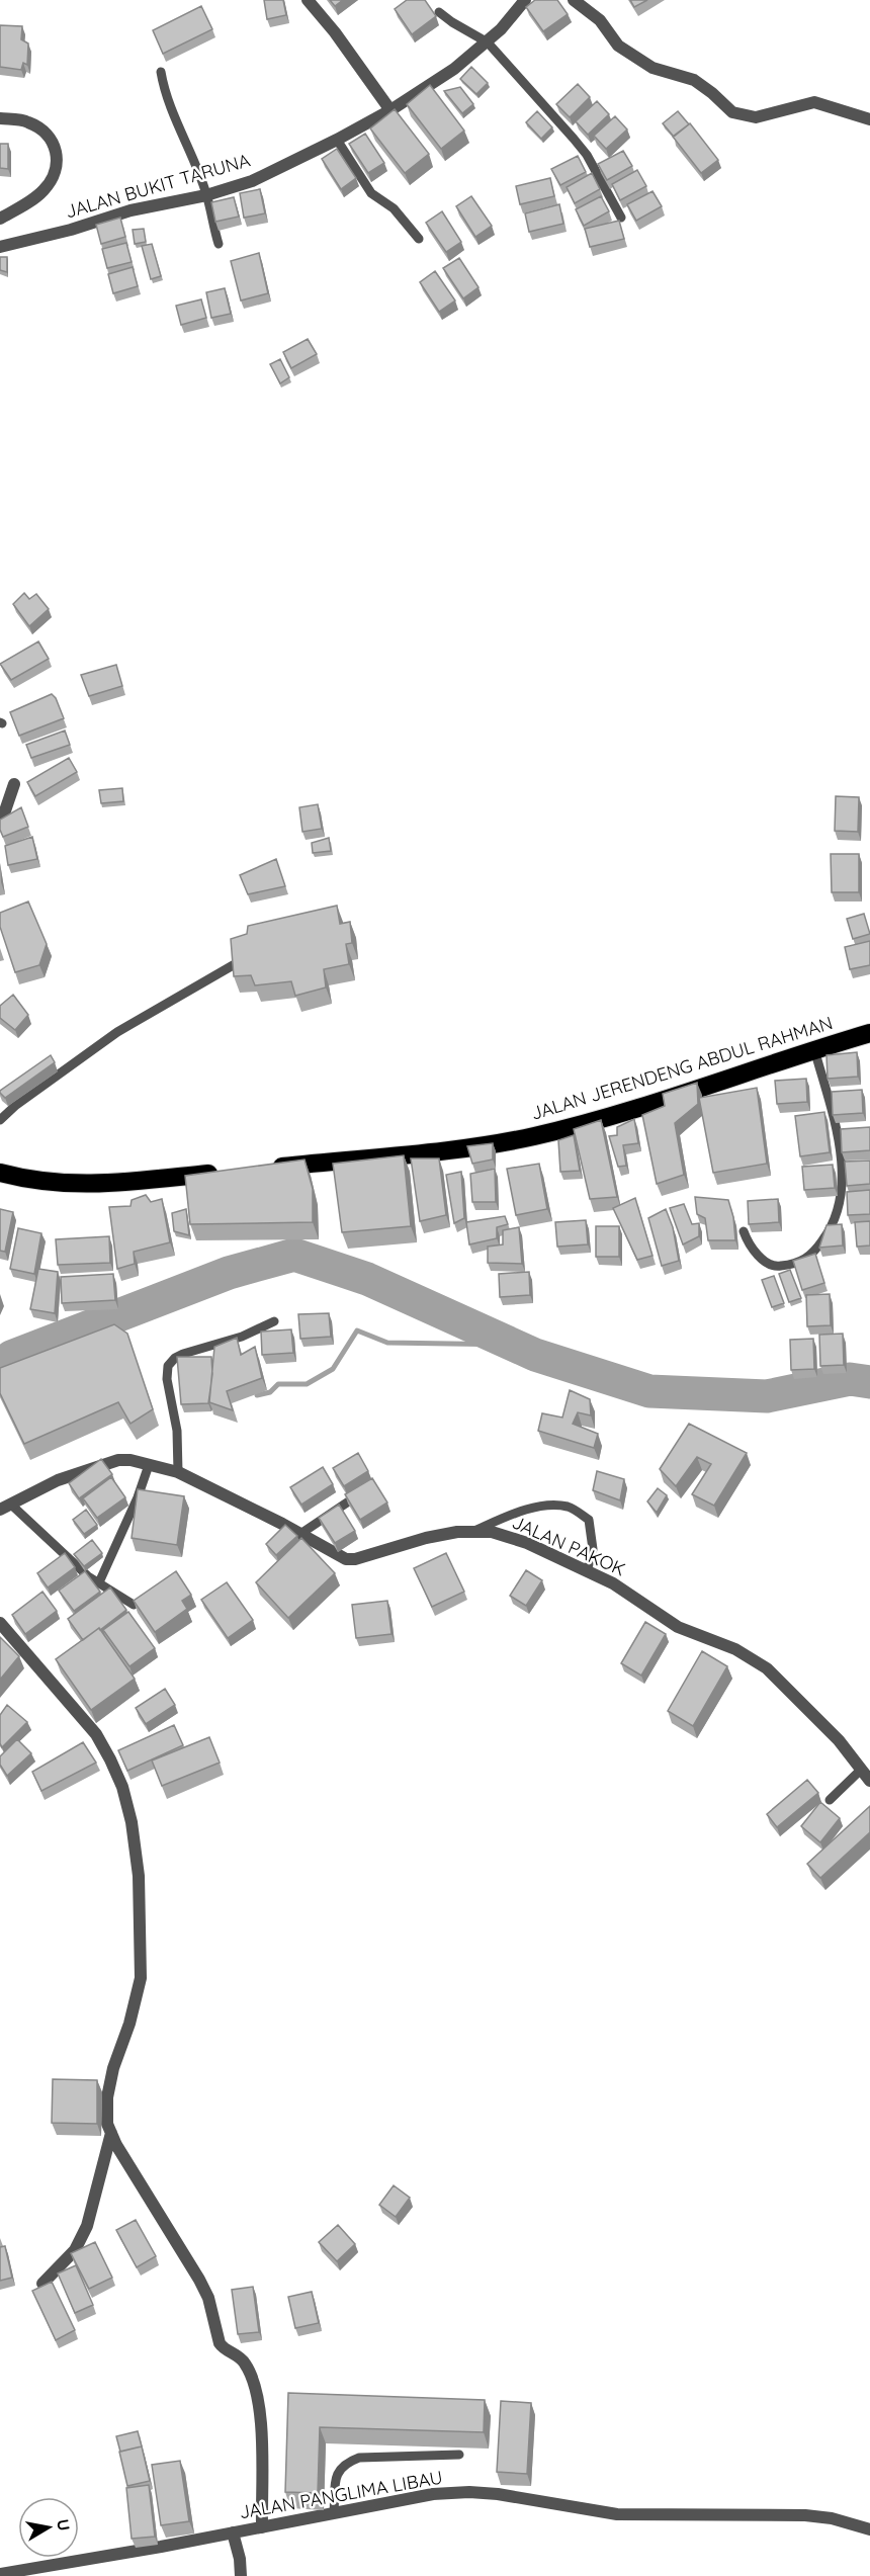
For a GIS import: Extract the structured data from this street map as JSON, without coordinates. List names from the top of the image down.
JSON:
{
  "streets": {
    "highway": ["JALAN JERENDENG ABDUL RAHMAN"],
    "street": ["JALAN BUKIT TARUNA", "JALAN PAKOK", "JALAN PANGLIMA LIBAU"]
  },
  "north": "right"
}
